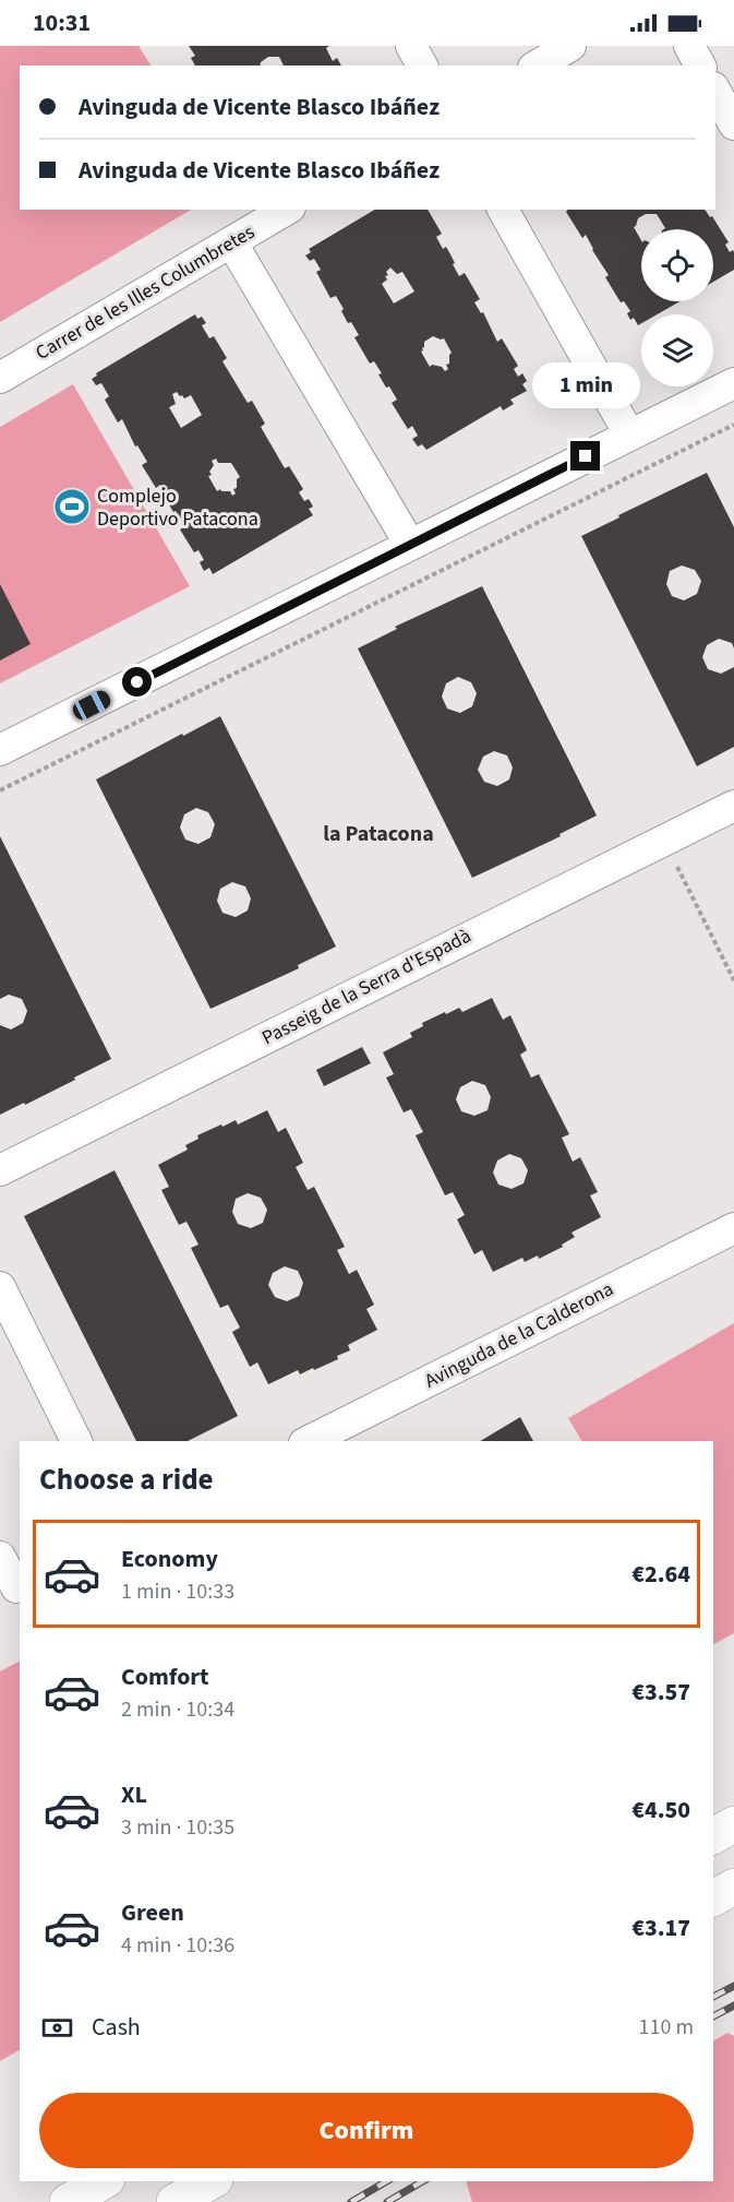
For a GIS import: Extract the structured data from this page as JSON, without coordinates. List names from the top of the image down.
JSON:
{
  "streets": {
    "street": ["Carrer de les Illes Columbretes", "Passeig de la Serra d'Espadà", "Avinguda de la Calderona"]
  },
  "districts": ["la Patacona"],
  "places": {
    "sports": ["Complejo Deportivo Patacona"]
  },
  "page": {
    "status": "10:31",
    "banner": ["Avinguda de Vicente Blasco Ibáñez", "Avinguda de Vicente Blasco Ibáñez"],
    "bubble": "1 min",
    "heading": "Choose a ride",
    "list": [
      {
        "name": "Economy",
        "note": "1 min · 10:33",
        "value": "€2.64"
      },
      {
        "name": "Comfort",
        "note": "2 min · 10:34",
        "value": "€3.57"
      },
      {
        "name": "XL",
        "note": "3 min · 10:35",
        "value": "€4.50"
      },
      {
        "name": "Green",
        "note": "4 min · 10:36",
        "value": "€3.17"
      }
    ],
    "pay": ["Cash", "110 m"],
    "buttons": "Confirm"
  }
}
